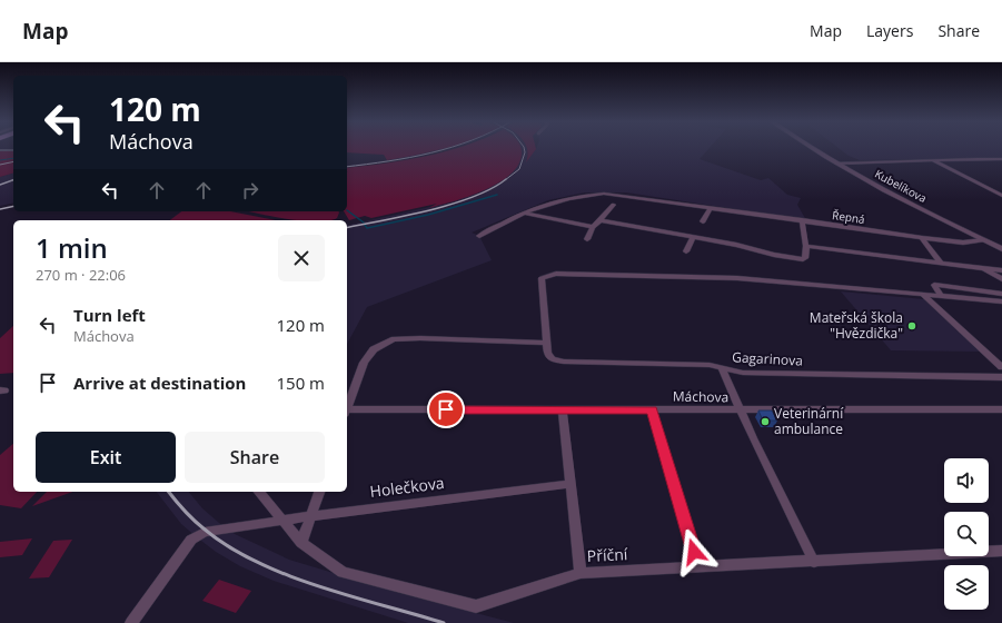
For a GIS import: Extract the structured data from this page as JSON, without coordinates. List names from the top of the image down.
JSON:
{
  "streets": {
    "street": [
      "Kubelíkova",
      "Řepná",
      "Gagarinova",
      "Máchova",
      "Holečkova",
      "Příční"
    ]
  },
  "crossings": [
    ["Kubelíkova", "Řepná"],
    ["Holečkova", "Příční"]
  ],
  "places": ["Mateřská škola \"Hvězdička\"", "Veterinární ambulance"],
  "page": {
    "header": "Map",
    "nav": ["Map", "Layers", "Share"],
    "turn": ["120 m", "Máchova"],
    "heading": ["1 min", "270 m · 22:06"],
    "list": [
      {
        "name": "Turn left",
        "note": "Máchova",
        "value": "120 m"
      },
      {
        "name": "Arrive at destination",
        "value": "150 m"
      }
    ],
    "buttons": ["Exit", "Share"]
  }
}
